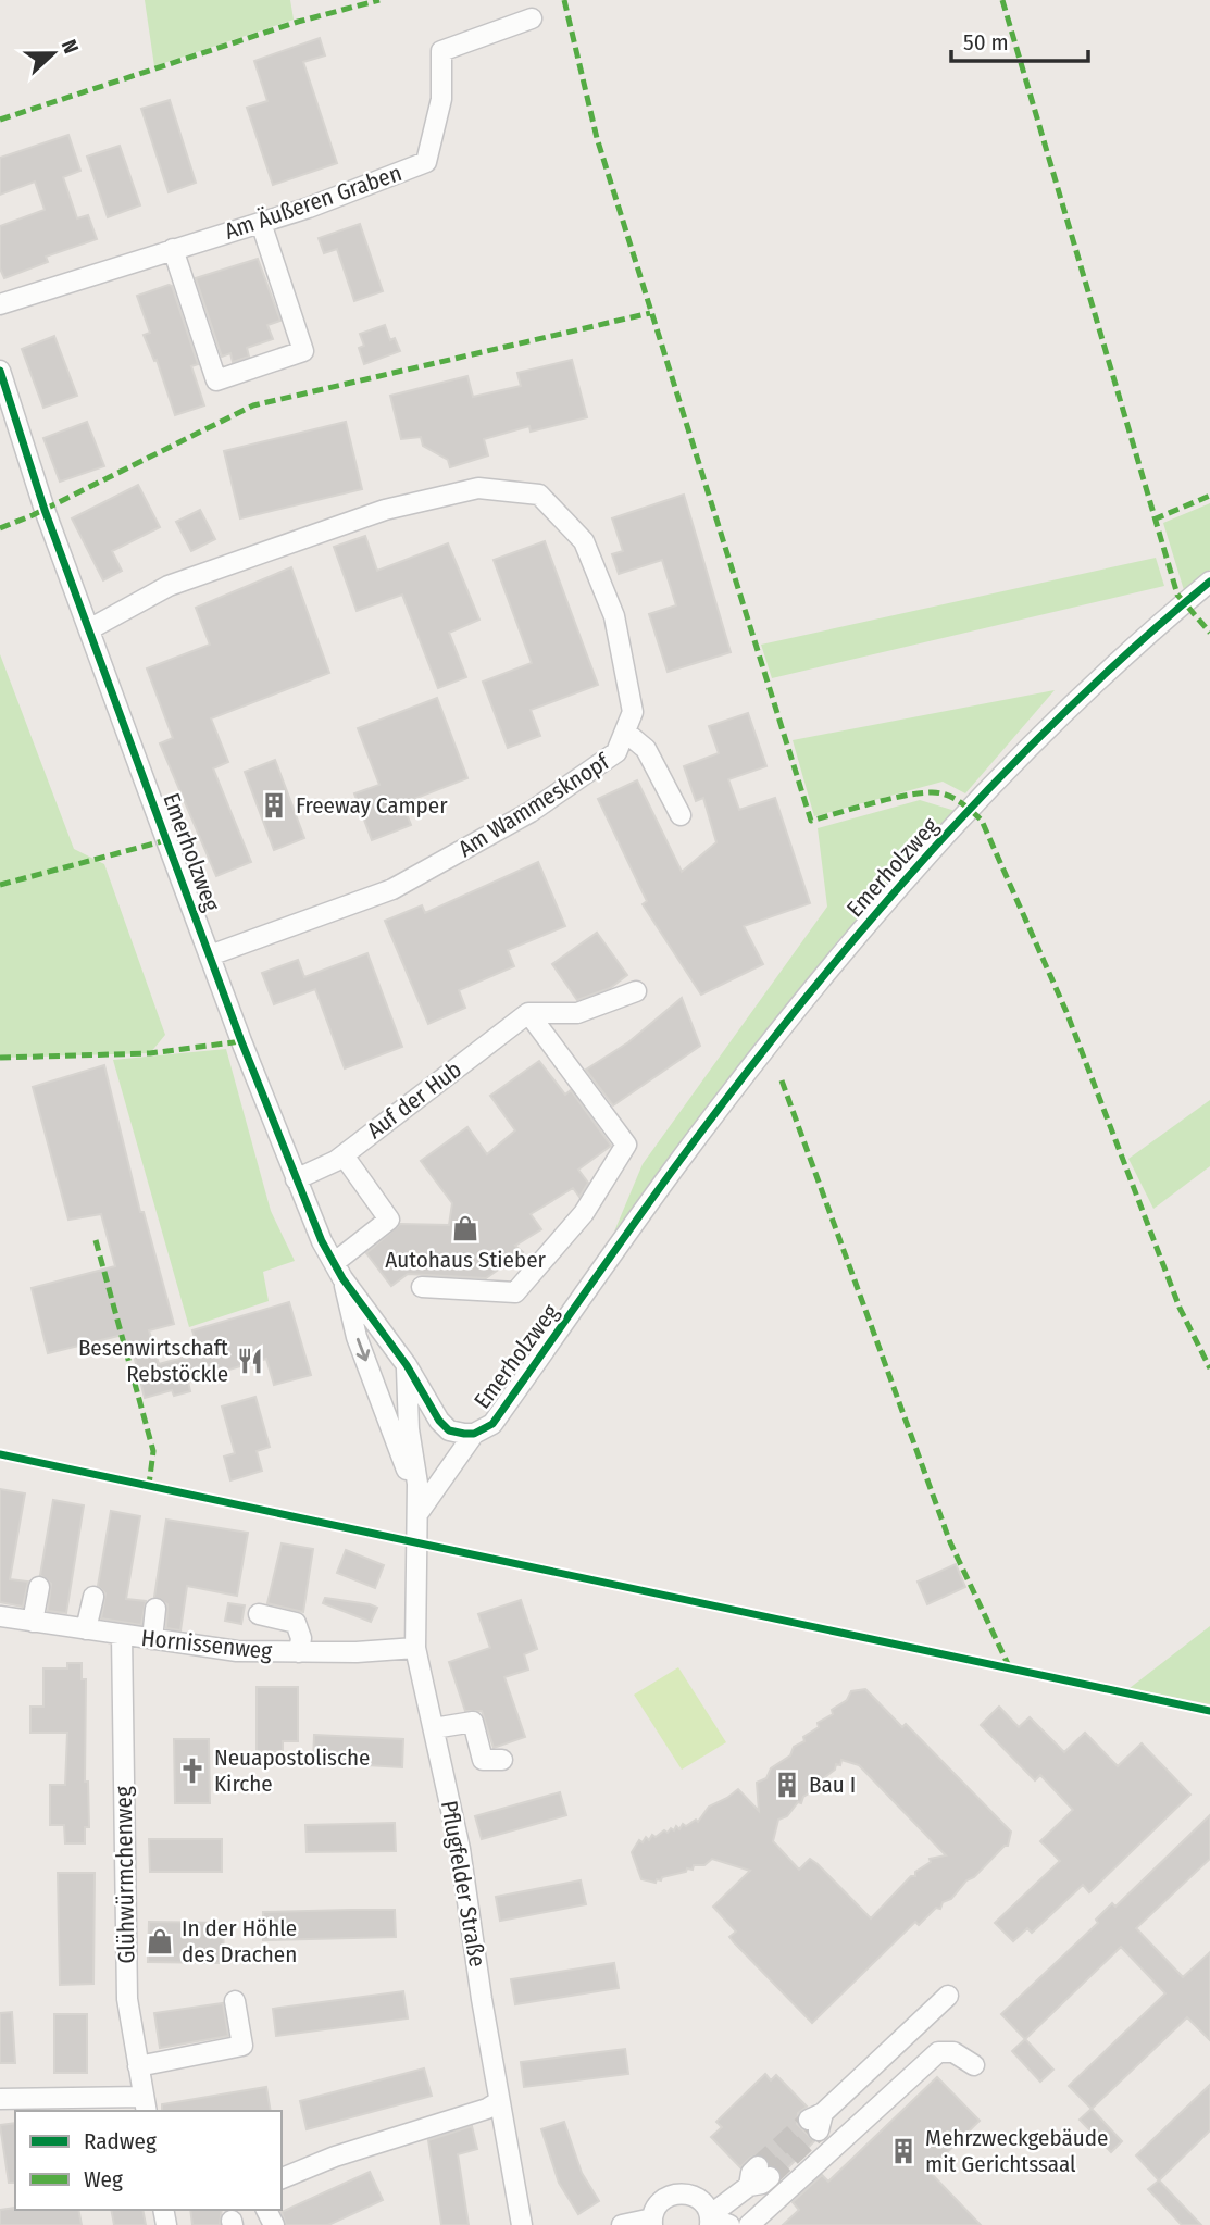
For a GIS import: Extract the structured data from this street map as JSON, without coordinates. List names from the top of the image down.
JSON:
{
  "streets": {
    "street": [
      "Am Äußeren Graben",
      "Am Wammesknopf",
      "Emerholzweg",
      "Auf der Hub",
      "Hornissenweg",
      "Glühwürmchenweg",
      "Pflugfelder Straße"
    ]
  },
  "crossings": [
    ["Am Wammesknopf", "Emerholzweg"],
    ["Emerholzweg", "Auf der Hub"],
    ["Emerholzweg", "Pflugfelder Straße"],
    ["Hornissenweg", "Glühwürmchenweg"],
    ["Hornissenweg", "Pflugfelder Straße"]
  ],
  "places": {
    "building": ["Freeway Camper", "Bau I", "Mehrzweckgebäude mit Gerichtssaal"],
    "shop": ["Autohaus Stieber", "In der Höhle des Drachen"],
    "restaurant": ["Besenwirtschaft Rebstöckle"],
    "church": ["Neuapostolische Kirche"]
  },
  "legend": ["Radweg", "Weg"],
  "scale_bar": "50 m",
  "north": "right"
}
